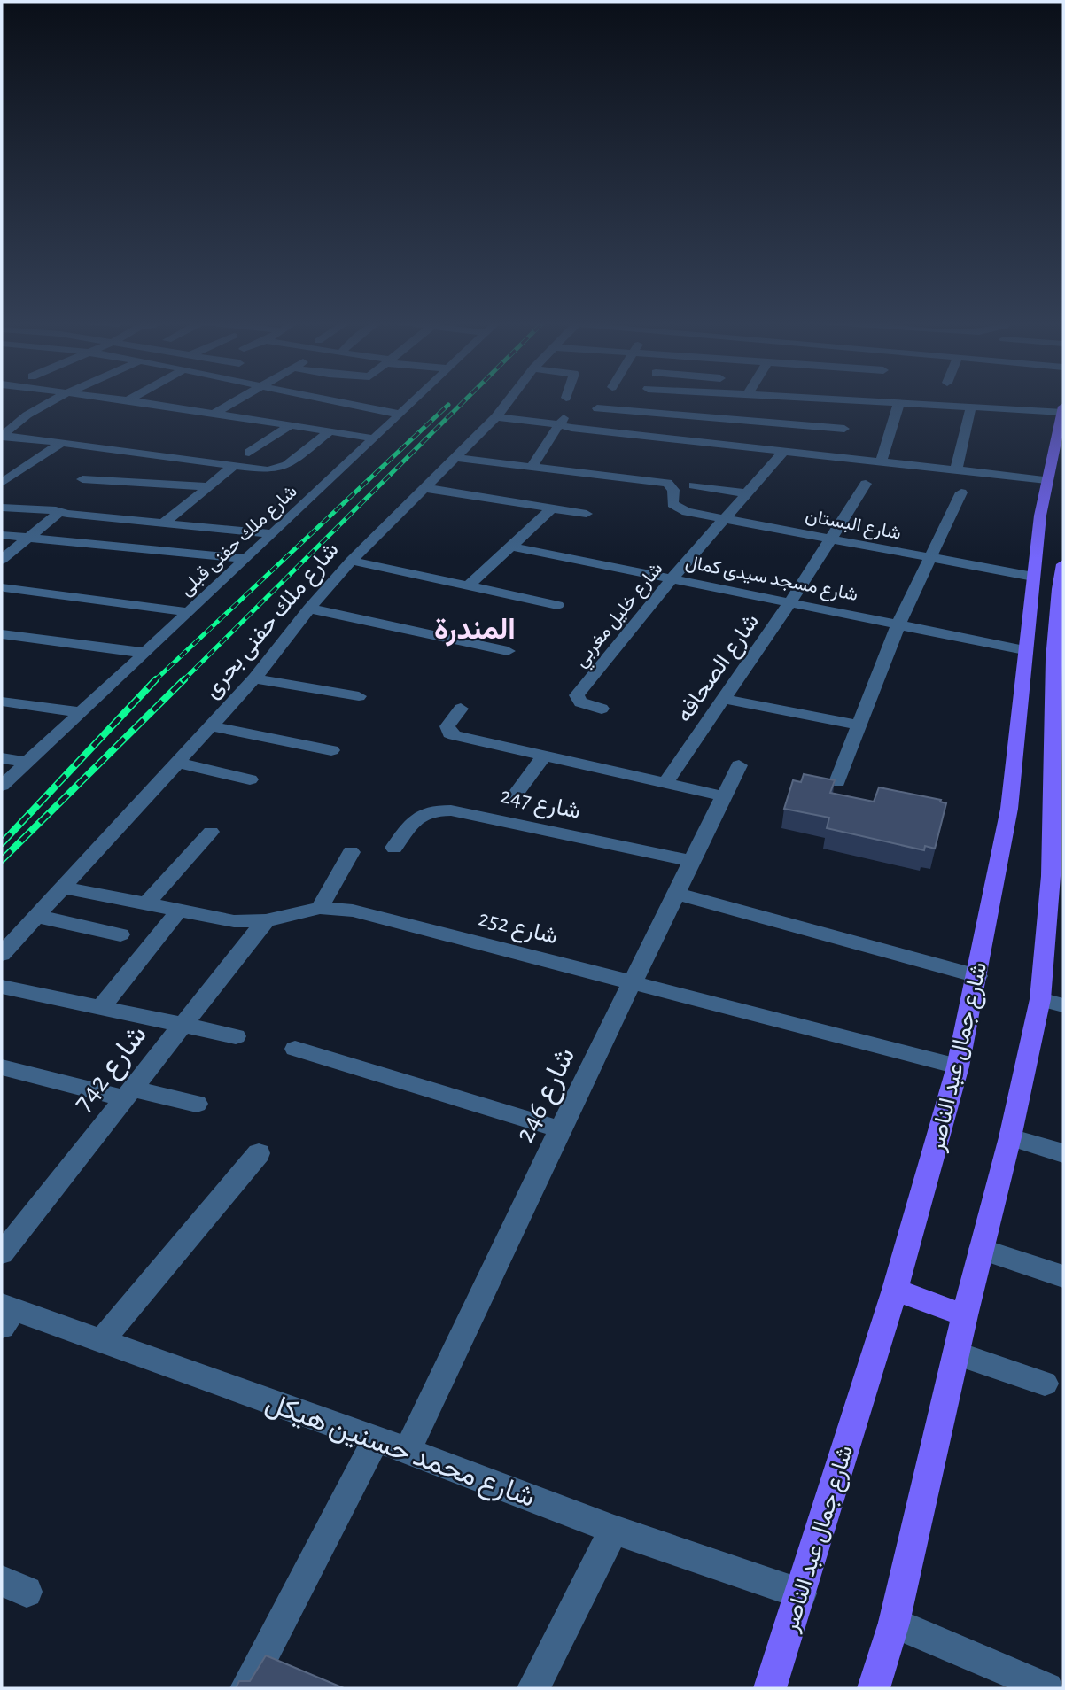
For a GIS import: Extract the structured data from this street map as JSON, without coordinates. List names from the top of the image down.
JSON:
{
  "streets": {
    "main road": ["شارع جمال عبد الناصر"],
    "street": [
      "شارع البستان",
      "شارع ملك حفنى قبلى",
      "شارع مسجد سيدى كمال",
      "شارع خليل مغربي",
      "شارع ملك حفنى بحرى",
      "شارع الصحافه",
      "شارع 247",
      "شارع 252",
      "شارع 742",
      "شارع 246",
      "شارع محمد حسنين هيكل"
    ]
  },
  "crossings": [
    ["شارع البستان", "شارع خليل مغربي"],
    ["شارع البستان", "شارع الصحافه"],
    ["شارع البستان", "شارع جمال عبد الناصر"],
    ["شارع مسجد سيدى كمال", "شارع خليل مغربي"],
    ["شارع مسجد سيدى كمال", "شارع الصحافه"],
    ["شارع مسجد سيدى كمال", "شارع جمال عبد الناصر"],
    ["شارع ملك حفنى بحرى", "شارع 252"],
    ["شارع 247", "شارع 246"],
    ["شارع 252", "شارع جمال عبد الناصر"],
    ["شارع 252", "شارع 742"],
    ["شارع 252", "شارع 246"],
    ["شارع جمال عبد الناصر", "شارع محمد حسنين هيكل"],
    ["شارع 246", "شارع محمد حسنين هيكل"]
  ],
  "districts": ["المندرة"]
}
